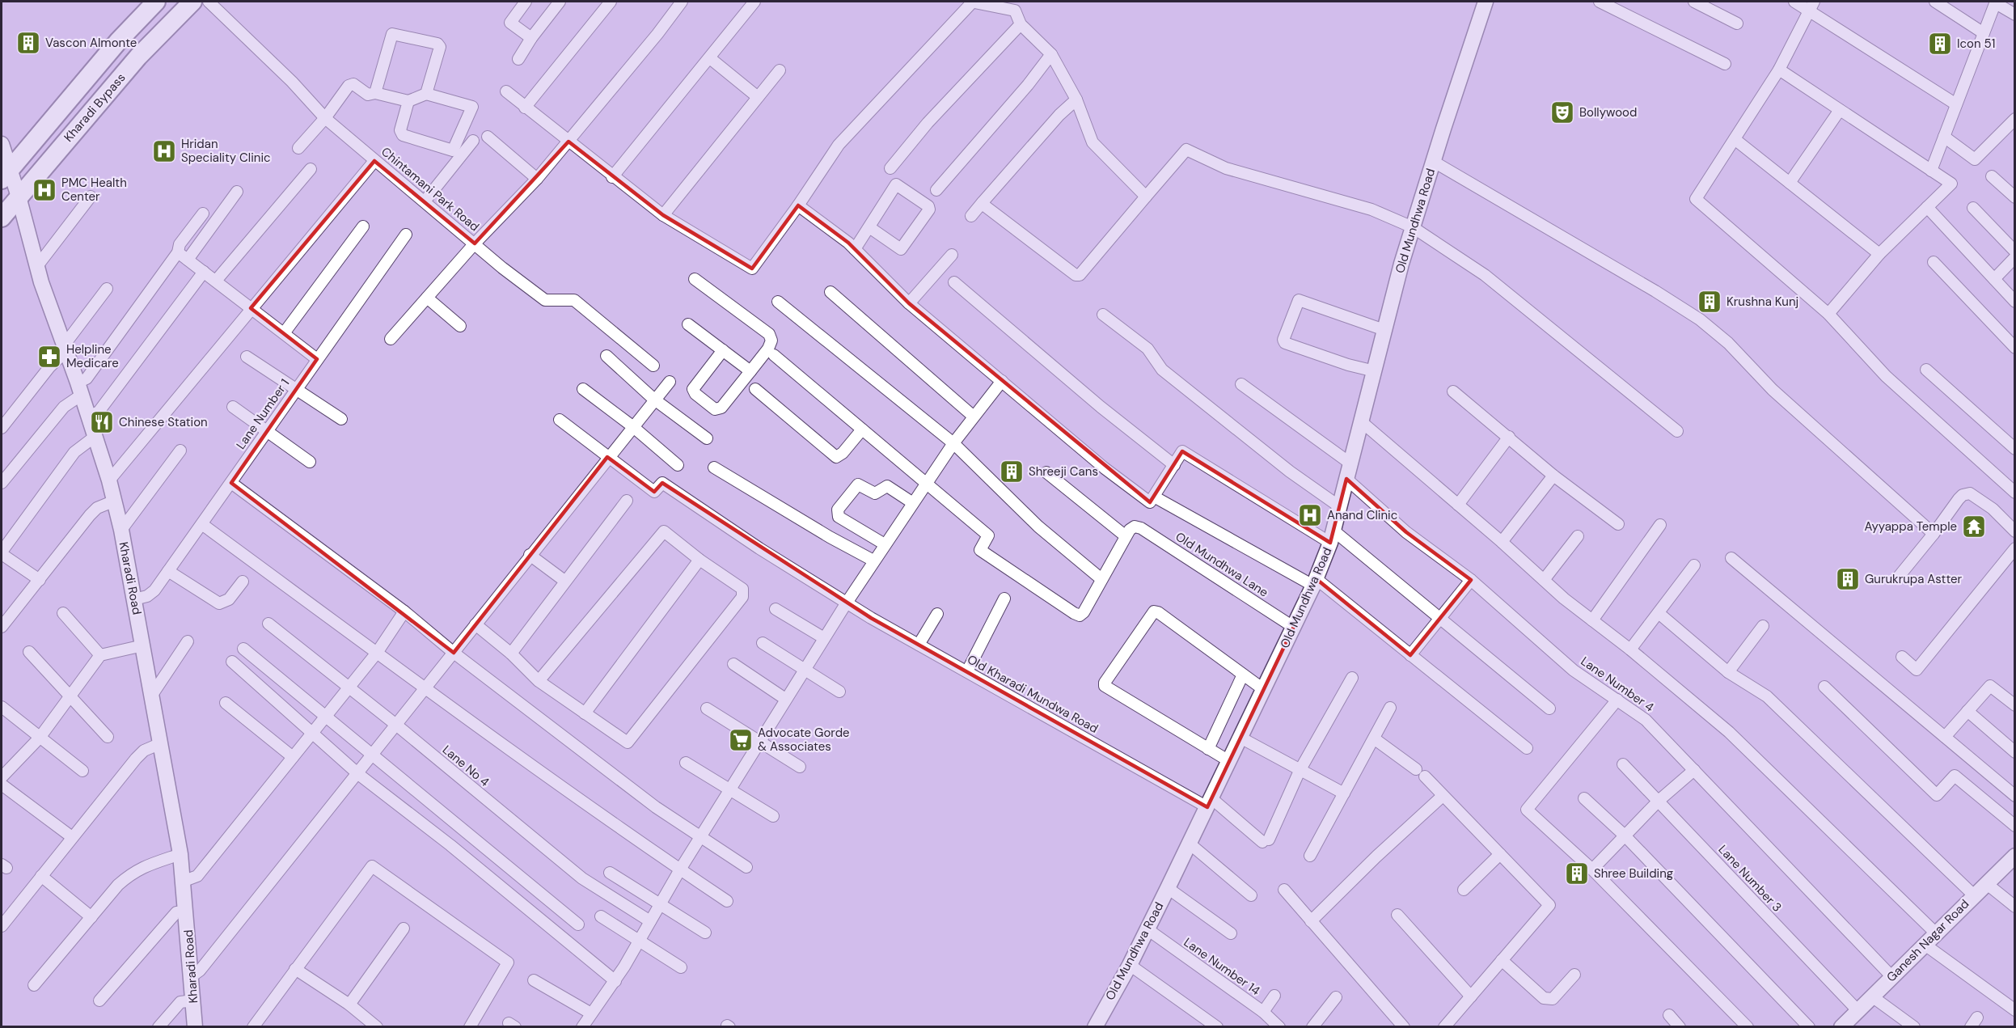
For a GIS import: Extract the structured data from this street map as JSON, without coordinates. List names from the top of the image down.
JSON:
{
  "streets": {
    "highway": ["Kharadi Bypass"],
    "street": [
      "Chintamani Park Road",
      "Old Mundhwa Road",
      "Lane Number 1",
      "Old Mundhwa Lane",
      "Kharadi Road",
      "Lane Number 4",
      "Old Kharadi Mundwa Road",
      "Lane No 4",
      "Lane Number 3",
      "Ganesh Nagar Road",
      "Lane Number 14"
    ]
  },
  "crossings": [
    ["Kharadi Bypass", "Kharadi Road"],
    ["Old Mundhwa Road", "Old Mundhwa Lane"],
    ["Old Mundhwa Road", "Lane Number 4"],
    ["Old Mundhwa Road", "Old Kharadi Mundwa Road"],
    ["Old Mundhwa Road", "Lane Number 14"],
    ["Lane Number 1", "Kharadi Road"],
    ["Lane Number 4", "Ganesh Nagar Road"],
    ["Lane Number 3", "Ganesh Nagar Road"]
  ],
  "places": {
    "building": [
      "Vascon Almonte",
      "Icon 51",
      "Krushna Kunj",
      "Shreeji Cans",
      "Gurukrupa Astter",
      "Shree Building"
    ],
    "theatre": ["Bollywood"],
    "hospital": ["Hridan Speciality Clinic", "PMC Health Center", "Anand Clinic"],
    "pharmacy": ["Helpline Medicare"],
    "restaurant": ["Chinese Station"],
    "temple": ["Ayyappa Temple"],
    "supermarket": ["Advocate Gorde & Associates"]
  }
}
